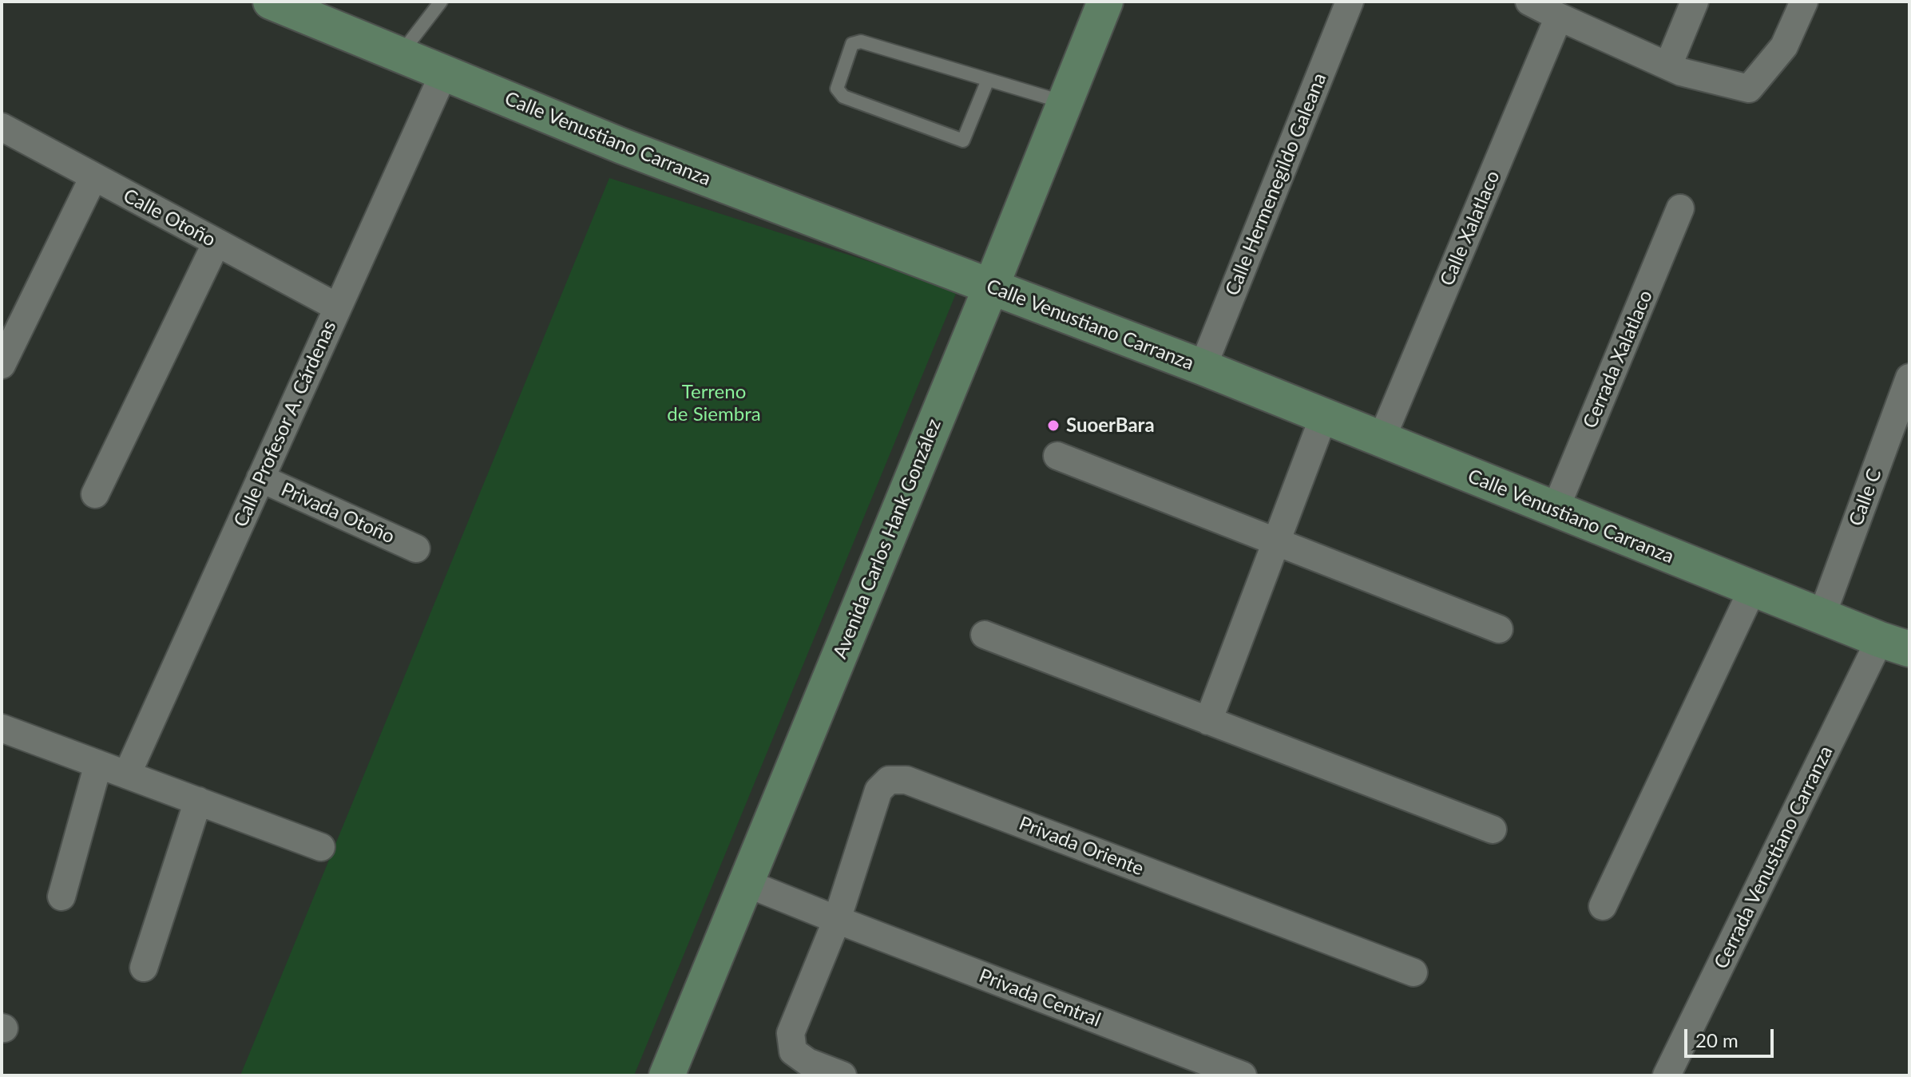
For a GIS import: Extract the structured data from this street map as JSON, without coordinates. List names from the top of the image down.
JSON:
{
  "streets": {
    "street": [
      "Calle Venustiano Carranza",
      "Calle Hermenegildo Galeana",
      "Calle Otoño",
      "Calle Xalatlaco",
      "Cerrada Xalatlaco",
      "Calle Profesor A. Cárdenas",
      "Calle C",
      "Privada Otoño",
      "Avenida Carlos Hank González",
      "Privada Oriente",
      "Cerrada Venustiano Carranza",
      "Privada Central"
    ]
  },
  "crossings": [
    ["Calle Venustiano Carranza", "Calle Hermenegildo Galeana"],
    ["Calle Venustiano Carranza", "Calle Xalatlaco"],
    ["Calle Venustiano Carranza", "Cerrada Xalatlaco"],
    ["Calle Venustiano Carranza", "Calle Profesor A. Cárdenas"],
    ["Calle Venustiano Carranza", "Calle C"],
    ["Calle Venustiano Carranza", "Avenida Carlos Hank González"],
    ["Calle Venustiano Carranza", "Cerrada Venustiano Carranza"],
    ["Calle Otoño", "Calle Profesor A. Cárdenas"],
    ["Calle Profesor A. Cárdenas", "Privada Otoño"],
    ["Avenida Carlos Hank González", "Privada Central"],
    ["Privada Oriente", "Privada Central"]
  ],
  "parks": ["Terreno de Siembra"],
  "places": ["SuoerBara"],
  "scale_bar": "20 m"
}
